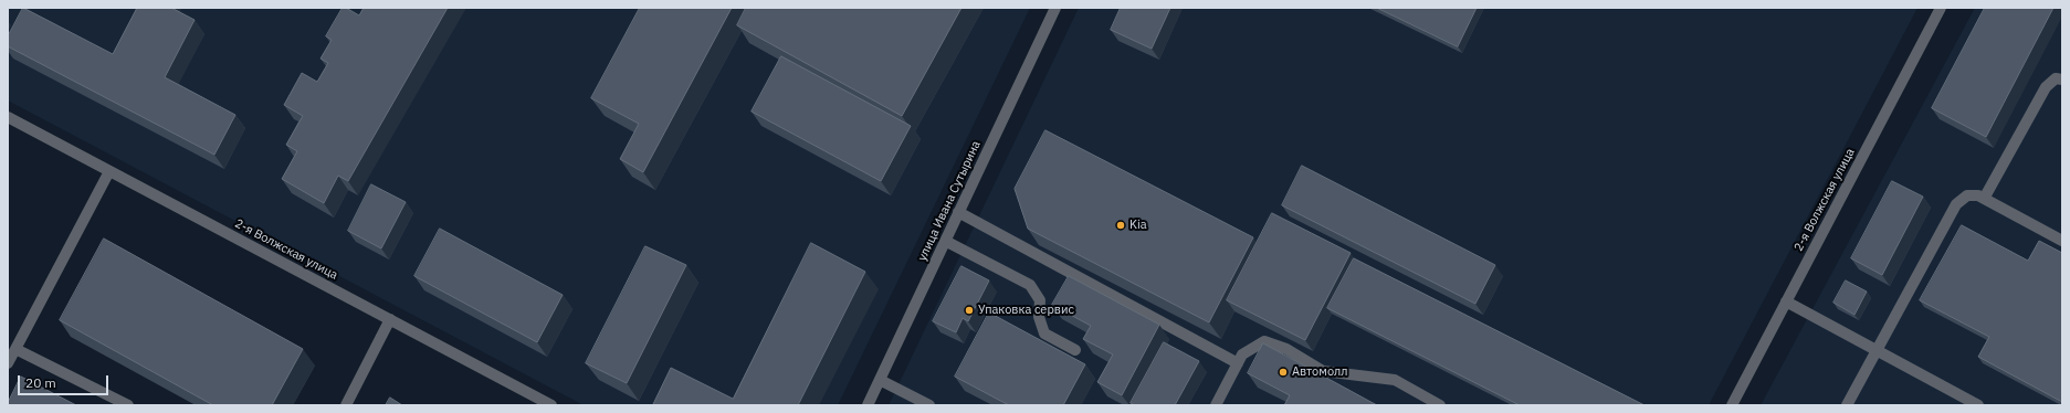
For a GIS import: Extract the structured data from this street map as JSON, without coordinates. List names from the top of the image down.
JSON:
{
  "streets": {
    "street": ["2-я Волжская улица", "улица Ивана Сутырина"]
  },
  "places": ["Kia", "Упаковка сервис", "Автомолл"],
  "scale_bar": "20 m"
}
